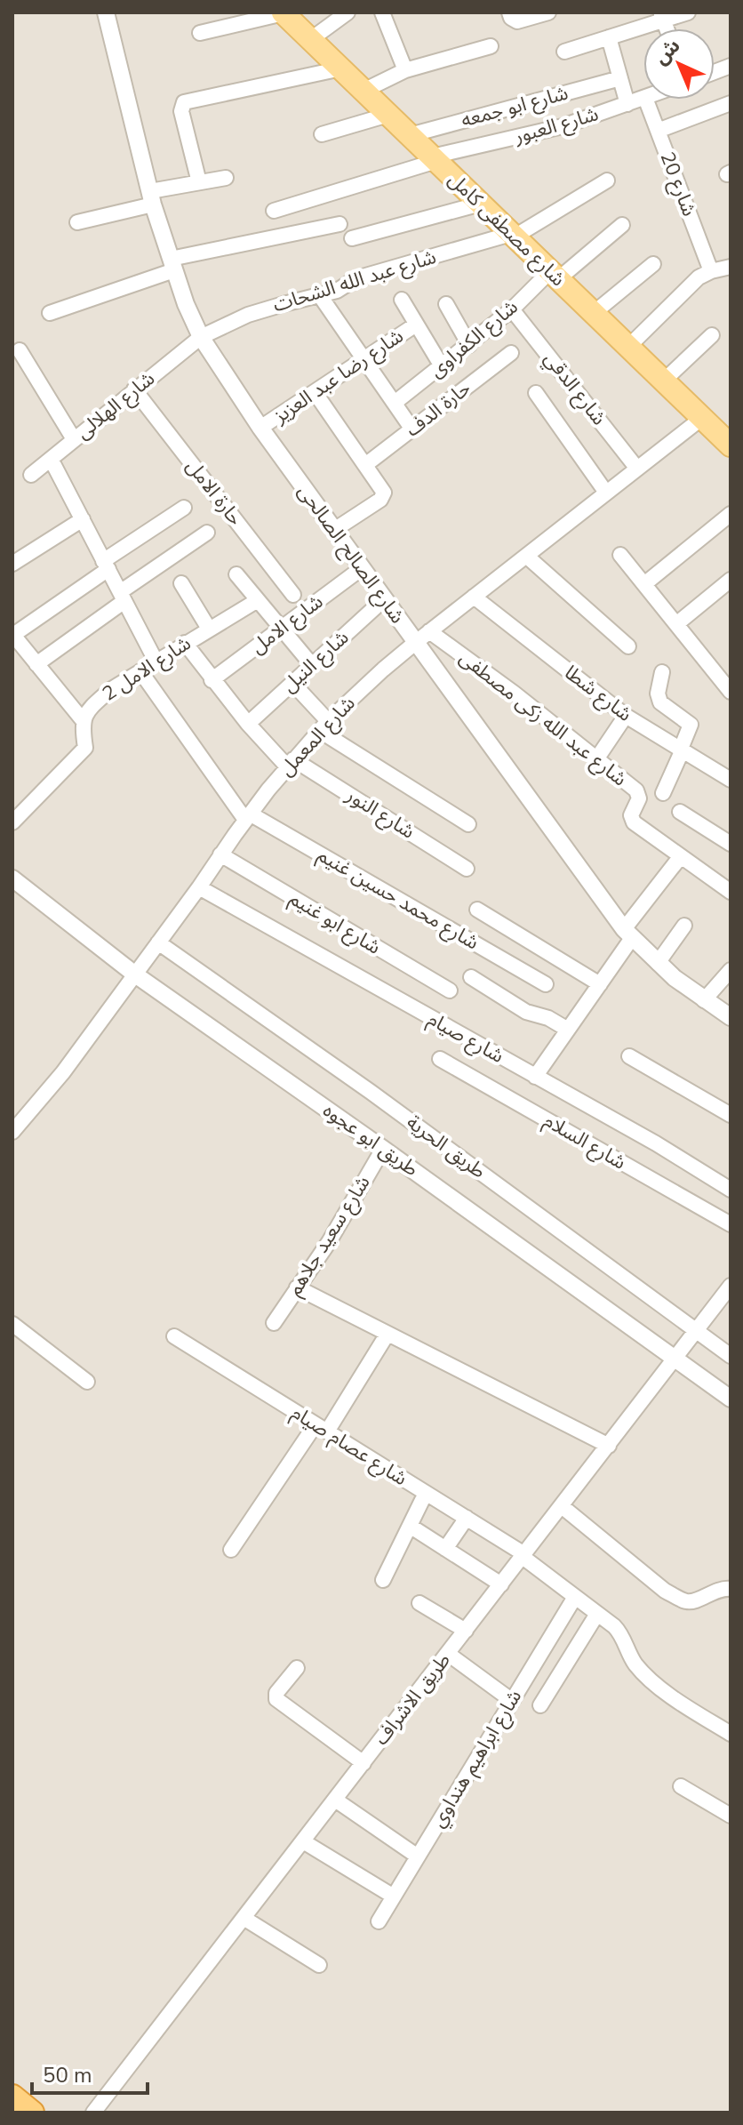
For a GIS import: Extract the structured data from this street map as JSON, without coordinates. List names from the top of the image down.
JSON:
{
  "streets": {
    "main road": ["شارع مصطفى كامل"],
    "street": [
      "شارع ابو جمعه",
      "شارع العبور",
      "شارع 20",
      "شارع عبد الله الشحات",
      "شارع الكفراوى",
      "شارع رضا عبد العزيز",
      "شارع الدقي",
      "شارع الهلالى",
      "حارة الدف",
      "حارة الامل",
      "شارع الصالح الصالحى",
      "شارع الامل",
      "شارع النيل",
      "شارع الامل 2",
      "شارع شطا",
      "شارع عبد الله زكى مصطفى",
      "شارع المعمل",
      "شارع النور",
      "شارع محمد حسين غنيم",
      "شارع ابو غنيم",
      "شارع صيام",
      "طريق ابو عجوه",
      "شارع السلام",
      "طريق الحرية",
      "شارع سعيد جلاهم",
      "شارع عصام صيام",
      "طريق الاشراف",
      "شارع ابراهيم هنداوي"
    ]
  },
  "crossings": [
    ["شارع ابو جمعه", "شارع مصطفى كامل"],
    ["شارع العبور", "شارع مصطفى كامل"],
    ["شارع مصطفى كامل", "شارع عبد الله الشحات"],
    ["شارع مصطفى كامل", "شارع الكفراوى"],
    ["شارع مصطفى كامل", "شارع المعمل"],
    ["شارع عبد الله الشحات", "شارع الهلالى"],
    ["شارع عبد الله الشحات", "شارع الصالح الصالحى"],
    ["شارع الكفراوى", "شارع الدقي"],
    ["شارع رضا عبد العزيز", "شارع الصالح الصالحى"],
    ["شارع الدقي", "شارع المعمل"],
    ["شارع الهلالى", "حارة الامل"],
    ["شارع الهلالى", "شارع الصالح الصالحى"],
    ["شارع الصالح الصالحى", "شارع الامل"],
    ["شارع الصالح الصالحى", "شارع النيل"],
    ["شارع الصالح الصالحى", "شارع المعمل"],
    ["شارع الامل", "شارع النور"],
    ["شارع النيل", "شارع النور"],
    ["شارع الامل 2", "شارع النور"],
    ["شارع شطا", "شارع المعمل"],
    ["شارع عبد الله زكى مصطفى", "شارع المعمل"],
    ["شارع المعمل", "شارع النور"],
    ["شارع المعمل", "شارع محمد حسين غنيم"],
    ["شارع المعمل", "شارع ابو غنيم"],
    ["شارع المعمل", "شارع صيام"],
    ["شارع المعمل", "طريق ابو عجوه"],
    ["شارع المعمل", "طريق الحرية"],
    ["طريق ابو عجوه", "شارع سعيد جلاهم"],
    ["طريق ابو عجوه", "طريق الاشراف"],
    ["طريق الحرية", "طريق الاشراف"],
    ["شارع عصام صيام", "طريق الاشراف"],
    ["شارع عصام صيام", "شارع ابراهيم هنداوي"]
  ],
  "scale_bar": "50 m",
  "north": "top left"
}
